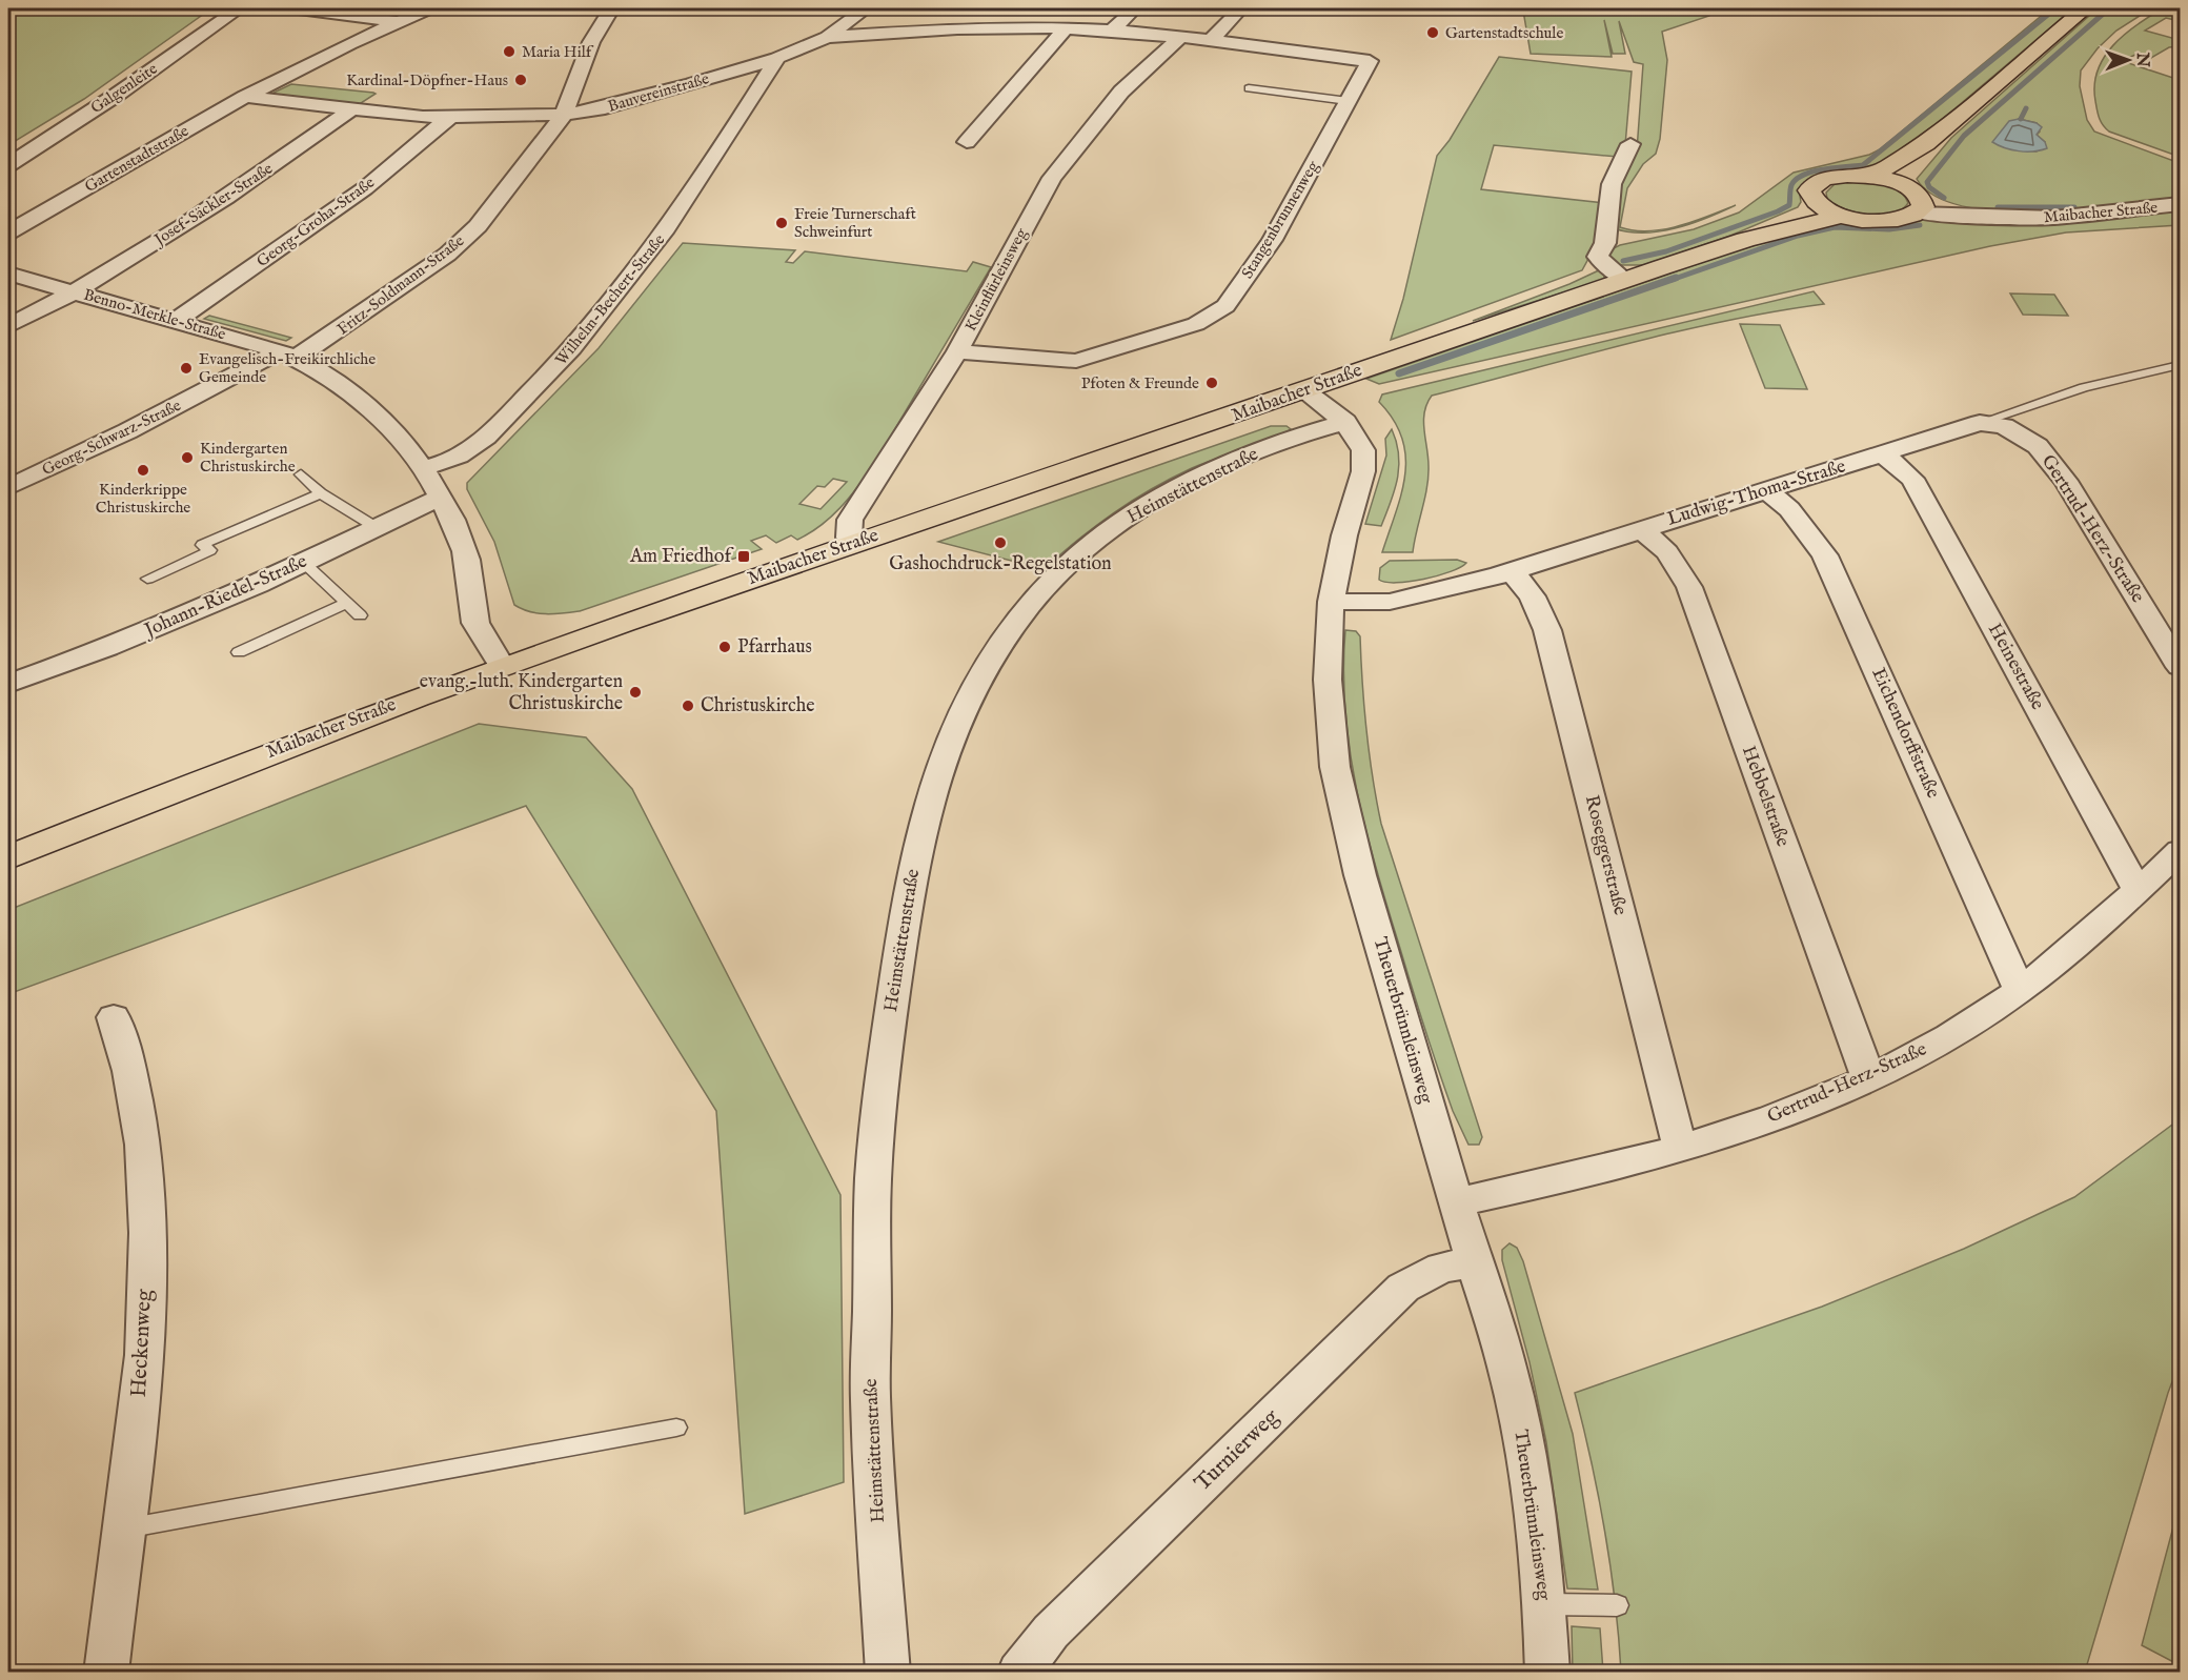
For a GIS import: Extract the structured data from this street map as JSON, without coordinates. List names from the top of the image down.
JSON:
{
  "streets": {
    "main road": ["Maibacher Straße"],
    "street": [
      "Galgenleite",
      "Bauvereinstraße",
      "Gartenstadtstraße",
      "Josef-Säckler-Straße",
      "Stangenbrunnenweg",
      "Georg-Groha-Straße",
      "Kleinflürleinsweg",
      "Fritz-Soldmann-Straße",
      "Wilhelm-Bechert-Straße",
      "Benno-Merkle-Straße",
      "Georg-Schwarz-Straße",
      "Heimstättenstraße",
      "Ludwig-Thoma-Straße",
      "Gertrud-Herz-Straße",
      "Johann-Riedel-Straße",
      "Heinestraße",
      "Eichendorffstraße",
      "Hebbelstraße",
      "Roseggerstraße",
      "Theuerbrünnleinsweg",
      "Heckenweg",
      "Turnierweg"
    ]
  },
  "crossings": [
    ["Bauvereinstraße", "Gartenstadtstraße"],
    ["Bauvereinstraße", "Josef-Säckler-Straße"],
    ["Bauvereinstraße", "Stangenbrunnenweg"],
    ["Bauvereinstraße", "Georg-Groha-Straße"],
    ["Bauvereinstraße", "Kleinflürleinsweg"],
    ["Bauvereinstraße", "Fritz-Soldmann-Straße"],
    ["Bauvereinstraße", "Wilhelm-Bechert-Straße"],
    ["Josef-Säckler-Straße", "Benno-Merkle-Straße"],
    ["Maibacher Straße", "Kleinflürleinsweg"],
    ["Maibacher Straße", "Benno-Merkle-Straße"],
    ["Maibacher Straße", "Theuerbrünnleinsweg"],
    ["Stangenbrunnenweg", "Kleinflürleinsweg"],
    ["Georg-Groha-Straße", "Benno-Merkle-Straße"],
    ["Fritz-Soldmann-Straße", "Benno-Merkle-Straße"],
    ["Fritz-Soldmann-Straße", "Georg-Schwarz-Straße"],
    ["Wilhelm-Bechert-Straße", "Benno-Merkle-Straße"],
    ["Benno-Merkle-Straße", "Georg-Schwarz-Straße"],
    ["Benno-Merkle-Straße", "Johann-Riedel-Straße"],
    ["Heimstättenstraße", "Theuerbrünnleinsweg"],
    ["Ludwig-Thoma-Straße", "Gertrud-Herz-Straße"],
    ["Ludwig-Thoma-Straße", "Heinestraße"],
    ["Ludwig-Thoma-Straße", "Eichendorffstraße"],
    ["Ludwig-Thoma-Straße", "Hebbelstraße"],
    ["Ludwig-Thoma-Straße", "Roseggerstraße"],
    ["Ludwig-Thoma-Straße", "Theuerbrünnleinsweg"],
    ["Gertrud-Herz-Straße", "Heinestraße"],
    ["Gertrud-Herz-Straße", "Eichendorffstraße"],
    ["Gertrud-Herz-Straße", "Hebbelstraße"],
    ["Gertrud-Herz-Straße", "Roseggerstraße"],
    ["Gertrud-Herz-Straße", "Theuerbrünnleinsweg"],
    ["Theuerbrünnleinsweg", "Turnierweg"]
  ],
  "places": {
    "other": [
      "Gartenstadtschule",
      "Maria Hilf",
      "Kardinal-Döpfner-Haus",
      "Freie Turnerschaft Schweinfurt",
      "Evangelisch-Freikirchliche Gemeinde",
      "Pfoten & Freunde",
      "Kindergarten Christuskirche",
      "Kinderkrippe Christuskirche",
      "Gashochdruck-Regelstation",
      "Pfarrhaus",
      "evang.-luth. Kindergarten Christuskirche",
      "Christuskirche"
    ],
    "transit": ["Am Friedhof"]
  },
  "north": "right"
}
